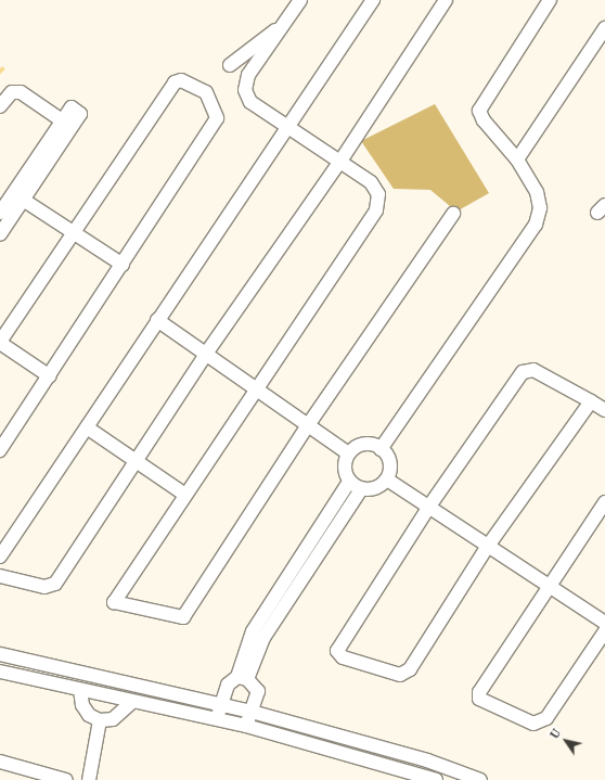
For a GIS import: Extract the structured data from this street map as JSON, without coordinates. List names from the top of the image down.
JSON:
{
  "north": "top left"
}
